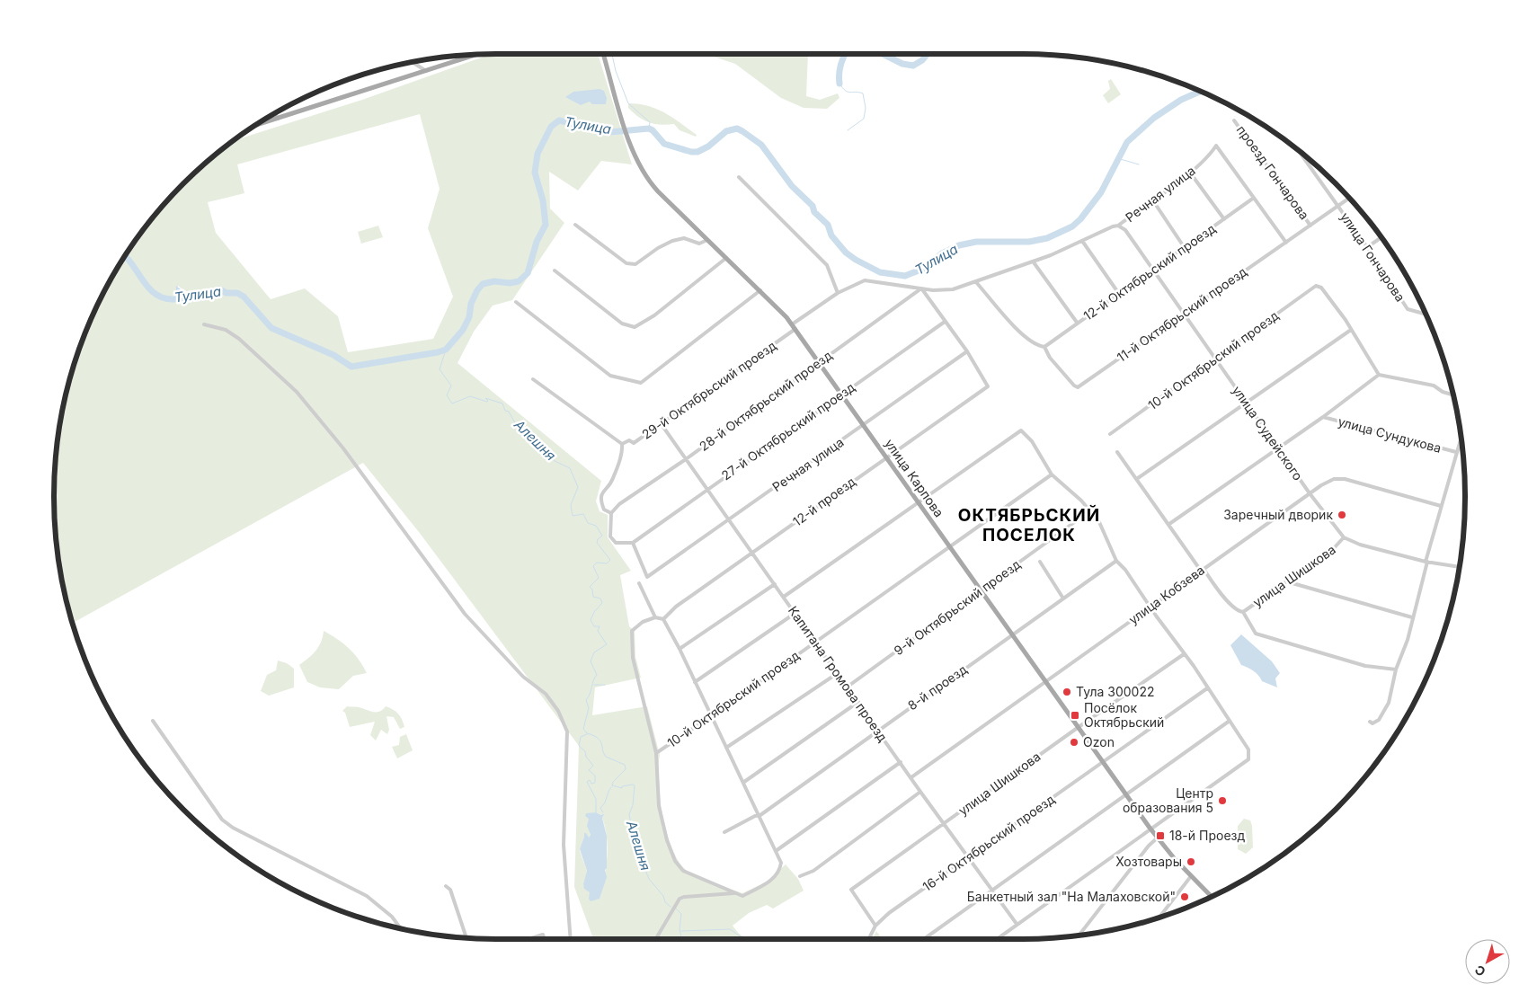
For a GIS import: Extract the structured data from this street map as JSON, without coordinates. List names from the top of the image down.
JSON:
{
  "streets": {
    "main road": ["улица Карпова"],
    "street": [
      "проезд Гончарова",
      "Речная улица",
      "улица Гончарова",
      "12-й Октябрьский проезд",
      "11-й Октябрьский проезд",
      "10-й Октябрьский проезд",
      "29-й Октябрьский проезд",
      "28-й Октябрьский проезд",
      "27-й Октябрьский проезд",
      "улица Судейского",
      "улица Сундукова",
      "12-й проезд",
      "улица Шишкова",
      "улица Кобзева",
      "9-й Октябрьский проезд",
      "Капитана Громова проезд",
      "8-й проезд",
      "16-й Октябрьский проезд"
    ]
  },
  "crossings": [
    ["проезд Гончарова", "11-й Октябрьский проезд"],
    ["Речная улица", "12-й Октябрьский проезд"],
    ["Речная улица", "29-й Октябрьский проезд"],
    ["Речная улица", "28-й Октябрьский проезд"],
    ["Речная улица", "27-й Октябрьский проезд"],
    ["Речная улица", "улица Судейского"],
    ["Речная улица", "улица Карпова"],
    ["Речная улица", "12-й проезд"],
    ["Речная улица", "Капитана Громова проезд"],
    ["улица Гончарова", "11-й Октябрьский проезд"],
    ["12-й Октябрьский проезд", "11-й Октябрьский проезд"],
    ["12-й Октябрьский проезд", "улица Судейского"],
    ["11-й Октябрьский проезд", "улица Судейского"],
    ["10-й Октябрьский проезд", "улица Судейского"],
    ["10-й Октябрьский проезд", "улица Карпова"],
    ["10-й Октябрьский проезд", "Капитана Громова проезд"],
    ["29-й Октябрьский проезд", "28-й Октябрьский проезд"],
    ["29-й Октябрьский проезд", "улица Карпова"],
    ["29-й Октябрьский проезд", "Капитана Громова проезд"],
    ["28-й Октябрьский проезд", "улица Карпова"],
    ["28-й Октябрьский проезд", "Капитана Громова проезд"],
    ["27-й Октябрьский проезд", "улица Карпова"],
    ["27-й Октябрьский проезд", "Капитана Громова проезд"],
    ["улица Судейского", "улица Шишкова"],
    ["улица Судейского", "улица Кобзева"],
    ["улица Карпова", "12-й проезд"],
    ["улица Карпова", "улица Шишкова"],
    ["улица Карпова", "улица Кобзева"],
    ["улица Карпова", "9-й Октябрьский проезд"],
    ["улица Карпова", "8-й проезд"],
    ["улица Карпова", "16-й Октябрьский проезд"],
    ["12-й проезд", "Капитана Громова проезд"],
    ["улица Шишкова", "Капитана Громова проезд"],
    ["улица Шишкова", "16-й Октябрьский проезд"],
    ["улица Кобзева", "Капитана Громова проезд"],
    ["9-й Октябрьский проезд", "Капитана Громова проезд"],
    ["Капитана Громова проезд", "8-й проезд"],
    ["Капитана Громова проезд", "16-й Октябрьский проезд"]
  ],
  "districts": ["ОКТЯБРЬСКИЙ ПОСЕЛОК"],
  "water": ["Тулица", "Алешня"],
  "places": {
    "other": [
      "Заречный дворик",
      "Тула 300022",
      "Ozon",
      "Центр образования 5",
      "Хозтовары",
      "Банкетный зал \"На Малаховской\""
    ],
    "transit": ["Посёлок Октябрьский", "18-й Проезд"]
  },
  "north": "bottom left"
}
